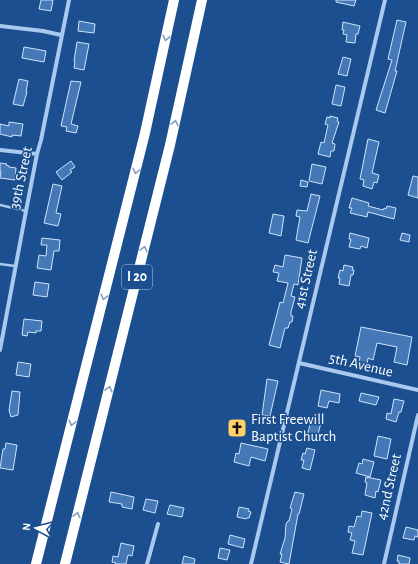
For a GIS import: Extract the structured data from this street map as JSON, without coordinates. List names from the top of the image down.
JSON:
{
  "streets": {
    "highway": ["I 20"],
    "street": [
      "39th Street",
      "41st Street",
      "5th Avenue",
      "42nd Street"
    ]
  },
  "crossings": [
    ["41st Street", "5th Avenue"]
  ],
  "places": {
    "church": ["First Freewill Baptist Church"]
  },
  "north": "left"
}
